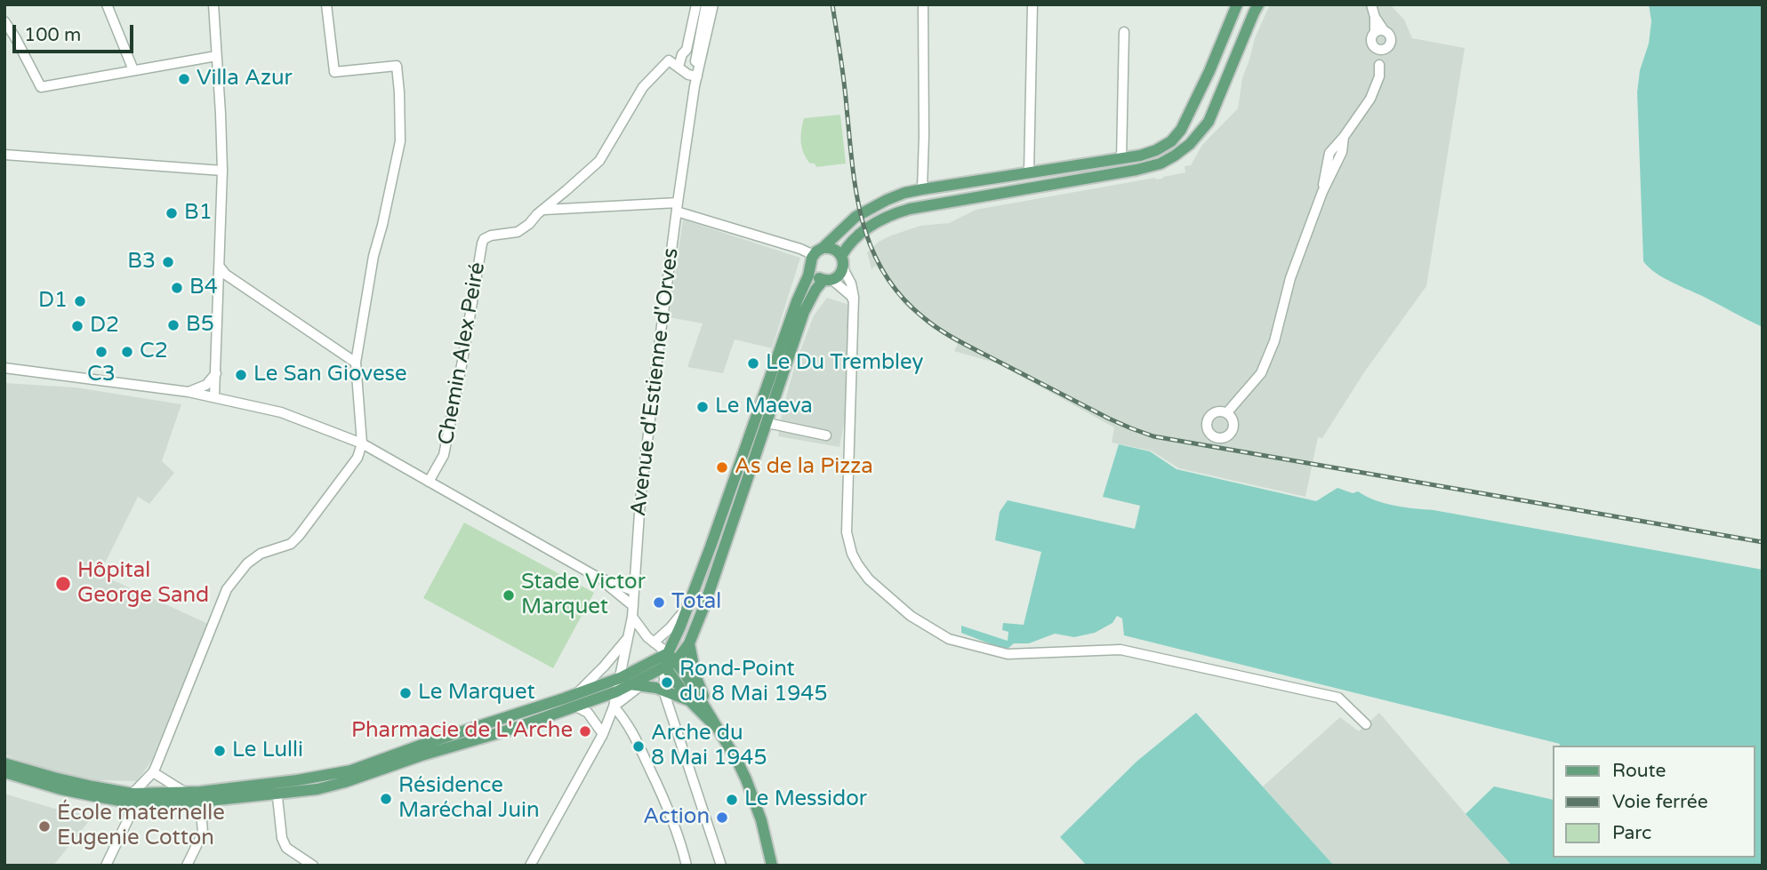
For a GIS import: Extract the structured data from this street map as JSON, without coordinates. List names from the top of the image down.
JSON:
{
  "streets": {
    "street": ["Chemin Alex Peiré", "Avenue d'Estienne d'Orves"]
  },
  "places": [
    "Villa Azur",
    "B1",
    "B3",
    "B4",
    "D1",
    "B5",
    "D2",
    "C3",
    "C2",
    "Le Du Trembley",
    "Le San Giovese",
    "Le Maeva",
    "As de la Pizza",
    "Hôpital George Sand",
    "Stade Victor Marquet",
    "Total",
    "Rond-Point du 8 Mai 1945",
    "Le Marquet",
    "Pharmacie de L'Arche",
    "Arche du 8 Mai 1945",
    "Le Lulli",
    "Résidence Maréchal Juin",
    "Le Messidor",
    "Action",
    "École maternelle Eugenie Cotton"
  ],
  "legend": ["Route", "Voie ferrée", "Parc"],
  "scale_bar": "100 m"
}
